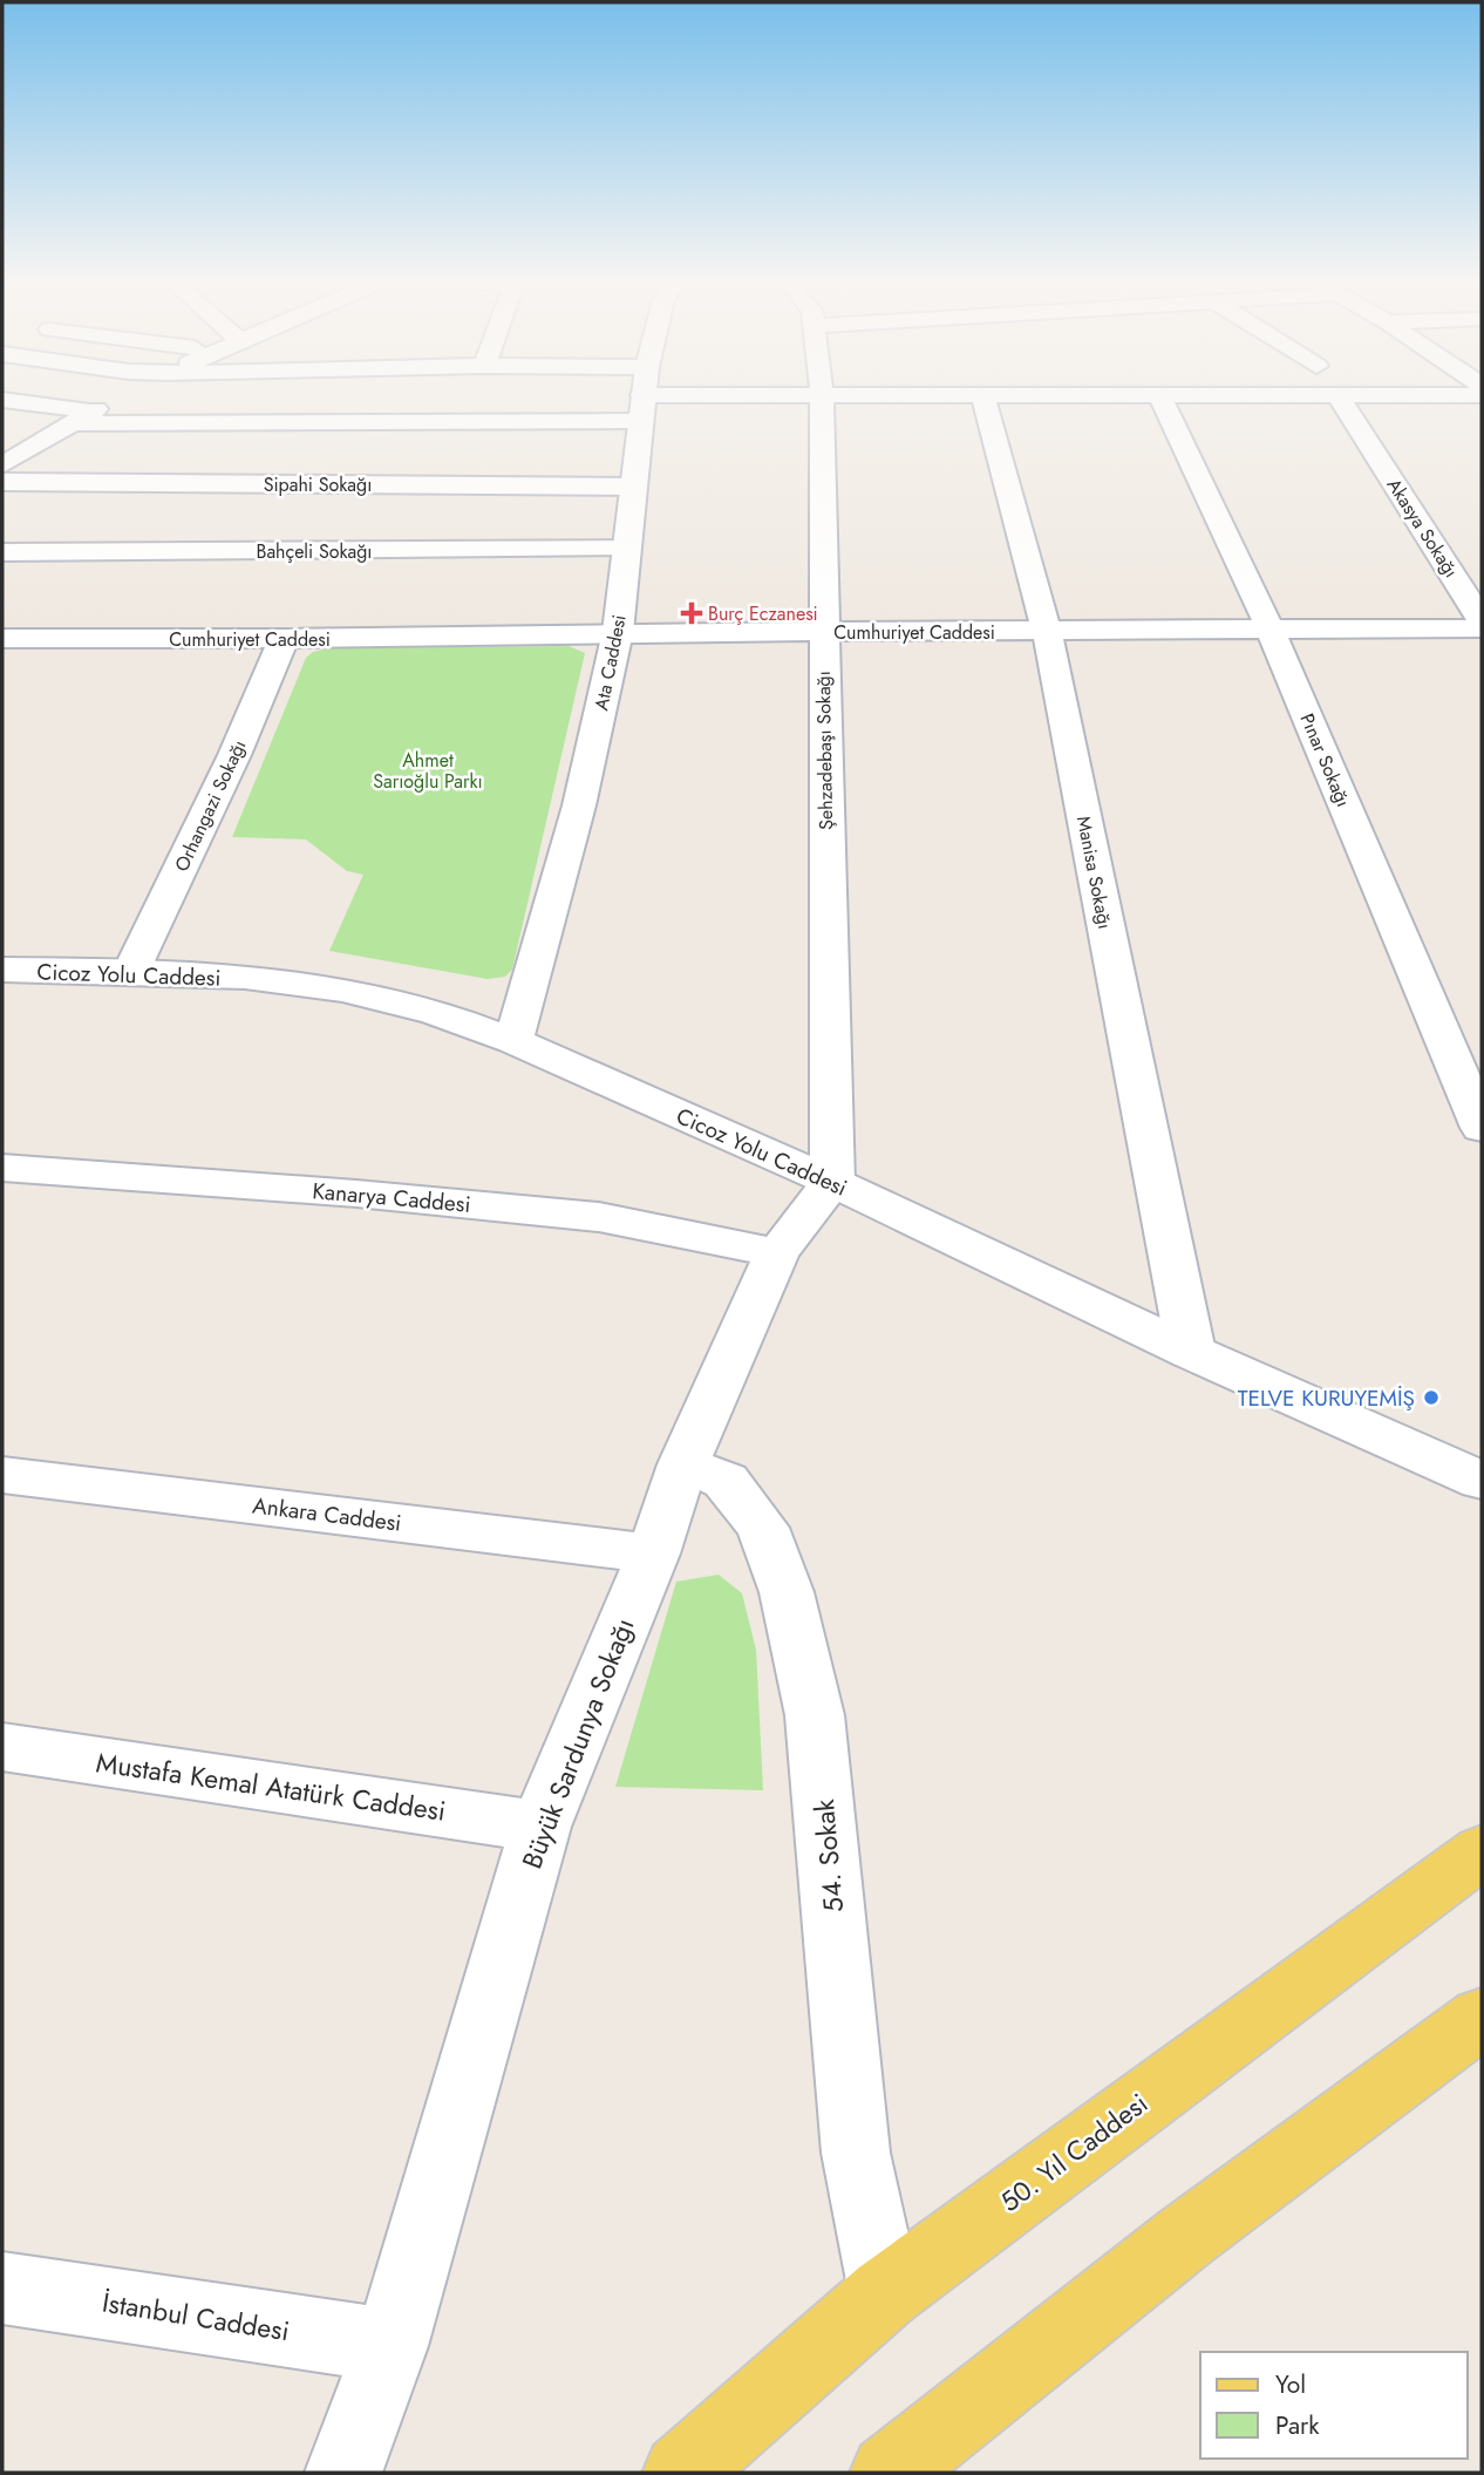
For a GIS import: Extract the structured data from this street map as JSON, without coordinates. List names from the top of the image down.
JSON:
{
  "streets": {
    "main road": ["50. Yıl Caddesi"],
    "street": [
      "Sipahi Sokağı",
      "Akasya Sokağı",
      "Bahçeli Sokağı",
      "Cumhuriyet Caddesi",
      "Ata Caddesi",
      "Şehzadebaşı Sokağı",
      "Pınar Sokağı",
      "Orhangazi Sokağı",
      "Manisa Sokağı",
      "Cicoz Yolu Caddesi",
      "Kanarya Caddesi",
      "Ankara Caddesi",
      "Büyük Sardunya Sokağı",
      "Mustafa Kemal Atatürk Caddesi",
      "54. Sokak",
      "İstanbul Caddesi"
    ]
  },
  "crossings": [
    ["Sipahi Sokağı", "Ata Caddesi"],
    ["Bahçeli Sokağı", "Ata Caddesi"],
    ["Cumhuriyet Caddesi", "Ata Caddesi"],
    ["Cumhuriyet Caddesi", "Şehzadebaşı Sokağı"],
    ["Cumhuriyet Caddesi", "Pınar Sokağı"],
    ["Cumhuriyet Caddesi", "Orhangazi Sokağı"],
    ["Cumhuriyet Caddesi", "Manisa Sokağı"],
    ["Ata Caddesi", "Cicoz Yolu Caddesi"],
    ["Şehzadebaşı Sokağı", "Cicoz Yolu Caddesi"],
    ["Şehzadebaşı Sokağı", "Büyük Sardunya Sokağı"],
    ["Orhangazi Sokağı", "Cicoz Yolu Caddesi"],
    ["Manisa Sokağı", "Cicoz Yolu Caddesi"],
    ["Cicoz Yolu Caddesi", "Büyük Sardunya Sokağı"],
    ["Kanarya Caddesi", "Büyük Sardunya Sokağı"],
    ["Ankara Caddesi", "Büyük Sardunya Sokağı"],
    ["Büyük Sardunya Sokağı", "Mustafa Kemal Atatürk Caddesi"],
    ["Büyük Sardunya Sokağı", "54. Sokak"],
    ["Büyük Sardunya Sokağı", "İstanbul Caddesi"],
    ["54. Sokak", "50. Yıl Caddesi"]
  ],
  "parks": ["Ahmet Sarıoğlu Parkı"],
  "places": {
    "health": ["Burç Eczanesi"],
    "other": ["TELVE KURUYEMİŞ"]
  },
  "legend": ["Yol", "Park"]
}
